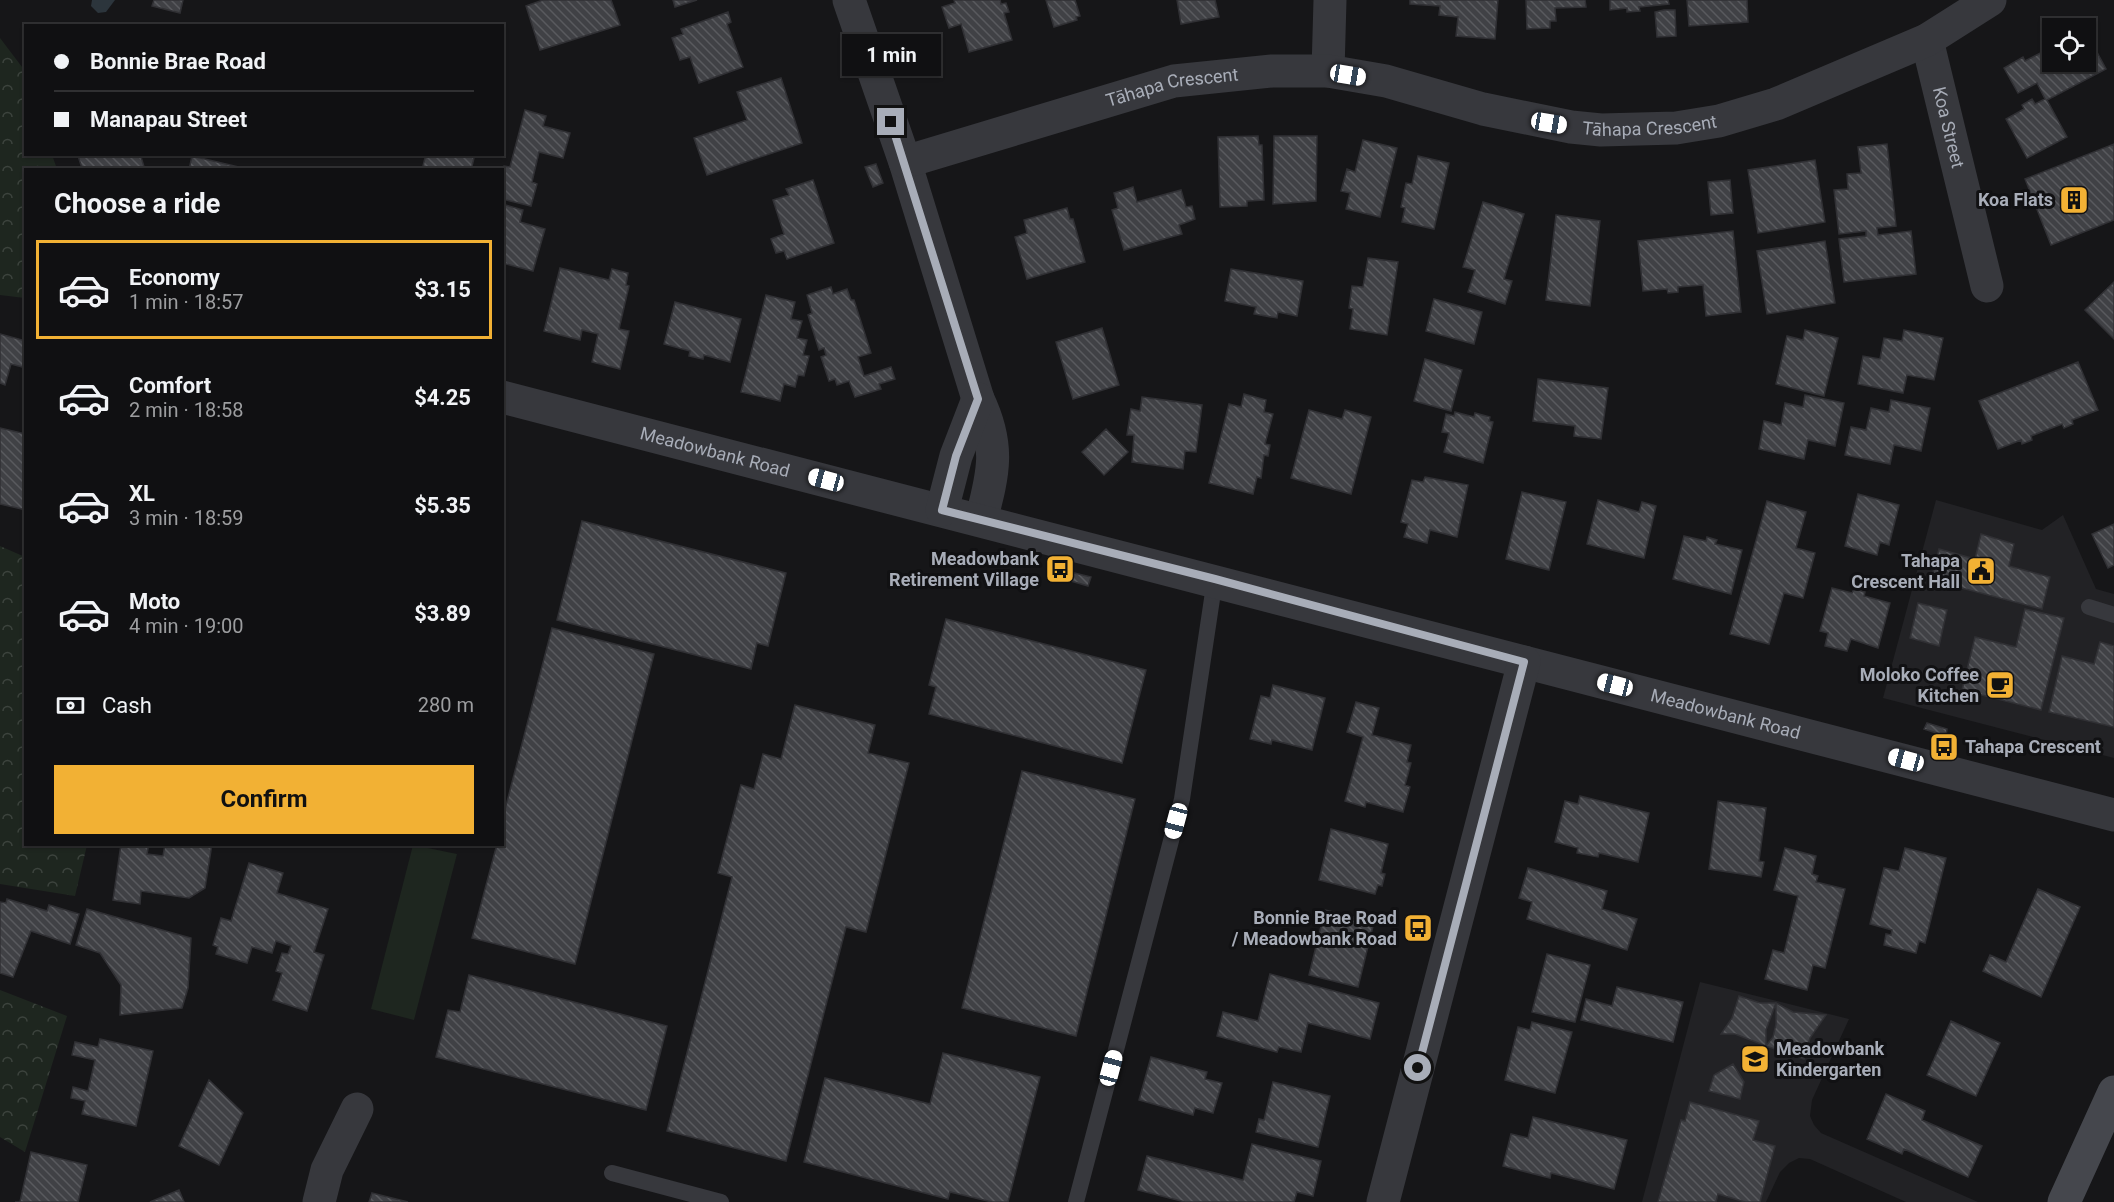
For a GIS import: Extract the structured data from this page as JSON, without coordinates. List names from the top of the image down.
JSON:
{
  "streets": {
    "street": ["Tāhapa Crescent", "Koa Street", "Meadowbank Road"]
  },
  "crossings": [
    ["Tāhapa Crescent", "Koa Street"]
  ],
  "places": {
    "building": ["Koa Flats"],
    "bus stop": ["Meadowbank Retirement Village", "Tahapa Crescent", "Bonnie Brae Road / Meadowbank Road"],
    "public building": ["Tahapa Crescent Hall"],
    "cafe": ["Moloko Coffee Kitchen"],
    "school or university": ["Meadowbank Kindergarten"]
  },
  "page": {
    "banner": ["Bonnie Brae Road", "Manapau Street"],
    "bubble": "1 min",
    "heading": "Choose a ride",
    "list": [
      {
        "name": "Economy",
        "note": "1 min · 18:57",
        "value": "$3.15"
      },
      {
        "name": "Comfort",
        "note": "2 min · 18:58",
        "value": "$4.25"
      },
      {
        "name": "XL",
        "note": "3 min · 18:59",
        "value": "$5.35"
      },
      {
        "name": "Moto",
        "note": "4 min · 19:00",
        "value": "$3.89"
      }
    ],
    "pay": ["Cash", "280 m"],
    "buttons": "Confirm"
  }
}
